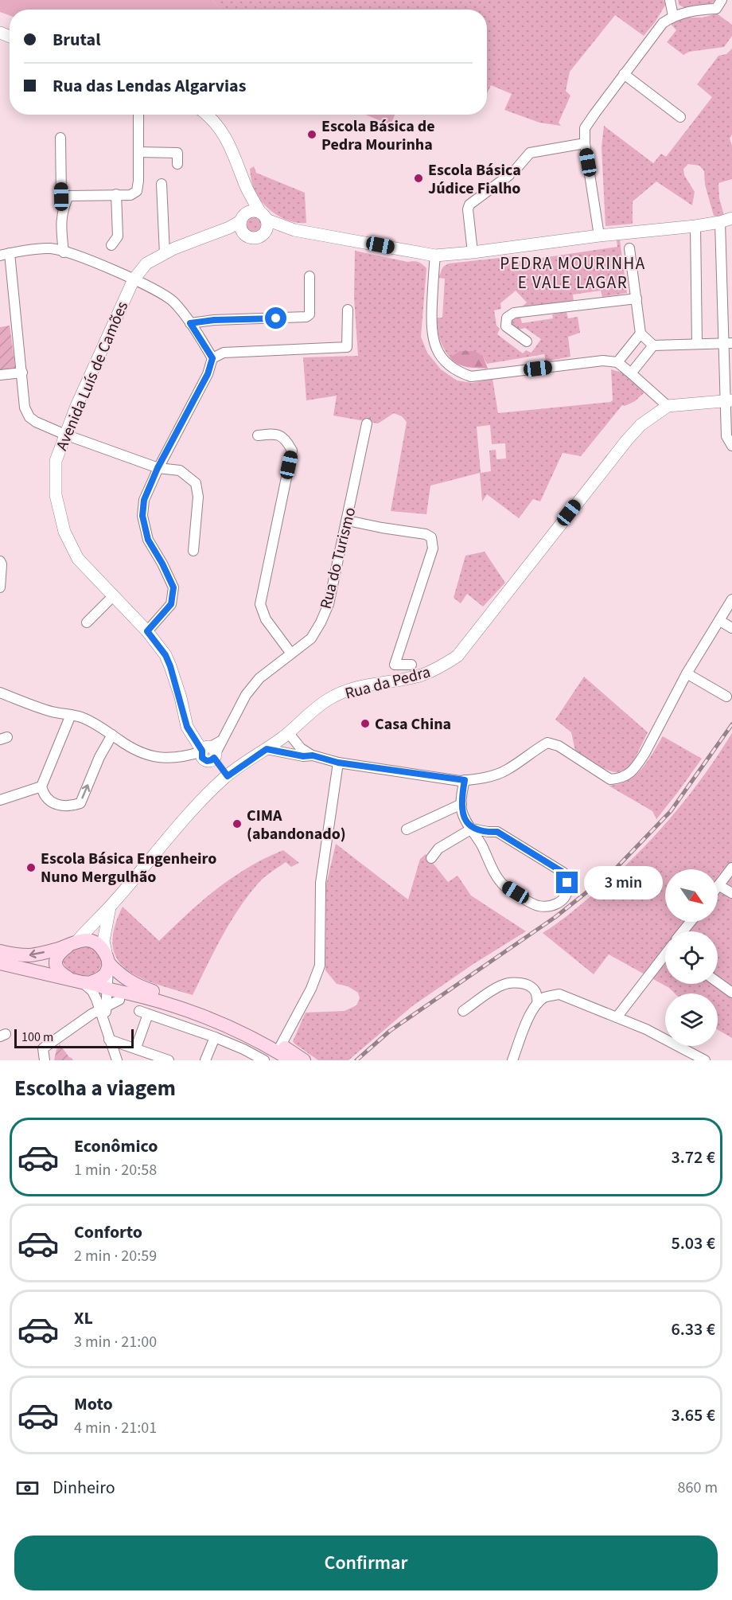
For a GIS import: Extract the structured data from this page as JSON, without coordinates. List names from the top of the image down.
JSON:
{
  "streets": {
    "street": ["Avenida Luís de Camões", "Rua do Turismo", "Rua da Pedra"]
  },
  "crossings": [
    ["Avenida Luís de Camões", "Rua do Turismo"],
    ["Avenida Luís de Camões", "Rua da Pedra"]
  ],
  "districts": ["PEDRA MOURINHA E VALE LAGAR"],
  "places": [
    "Escola Básica de Pedra Mourinha",
    "Escola Básica Júdice Fialho",
    "Casa China",
    "CIMA (abandonado)",
    "Escola Básica Engenheiro Nuno Mergulhão"
  ],
  "scale_bar": "100 m",
  "north": "bottom right",
  "page": {
    "banner": ["Brutal", "Rua das Lendas Algarvias"],
    "bubble": "3 min",
    "scale": "100 m",
    "heading": "Escolha a viagem",
    "list": [
      {
        "name": "Econômico",
        "note": "1 min · 20:58",
        "value": "3.72 €"
      },
      {
        "name": "Conforto",
        "note": "2 min · 20:59",
        "value": "5.03 €"
      },
      {
        "name": "XL",
        "note": "3 min · 21:00",
        "value": "6.33 €"
      },
      {
        "name": "Moto",
        "note": "4 min · 21:01",
        "value": "3.65 €"
      }
    ],
    "pay": ["Dinheiro", "860 m"],
    "buttons": "Confirmar"
  }
}
